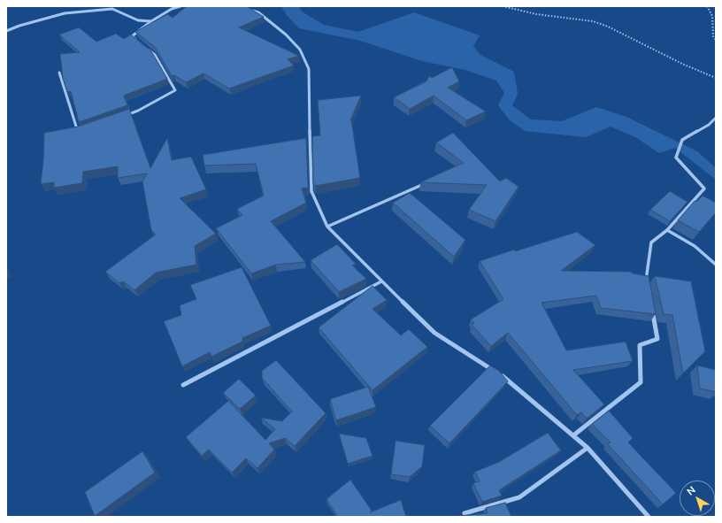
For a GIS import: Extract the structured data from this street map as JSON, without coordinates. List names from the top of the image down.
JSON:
{
  "north": "top left"
}
